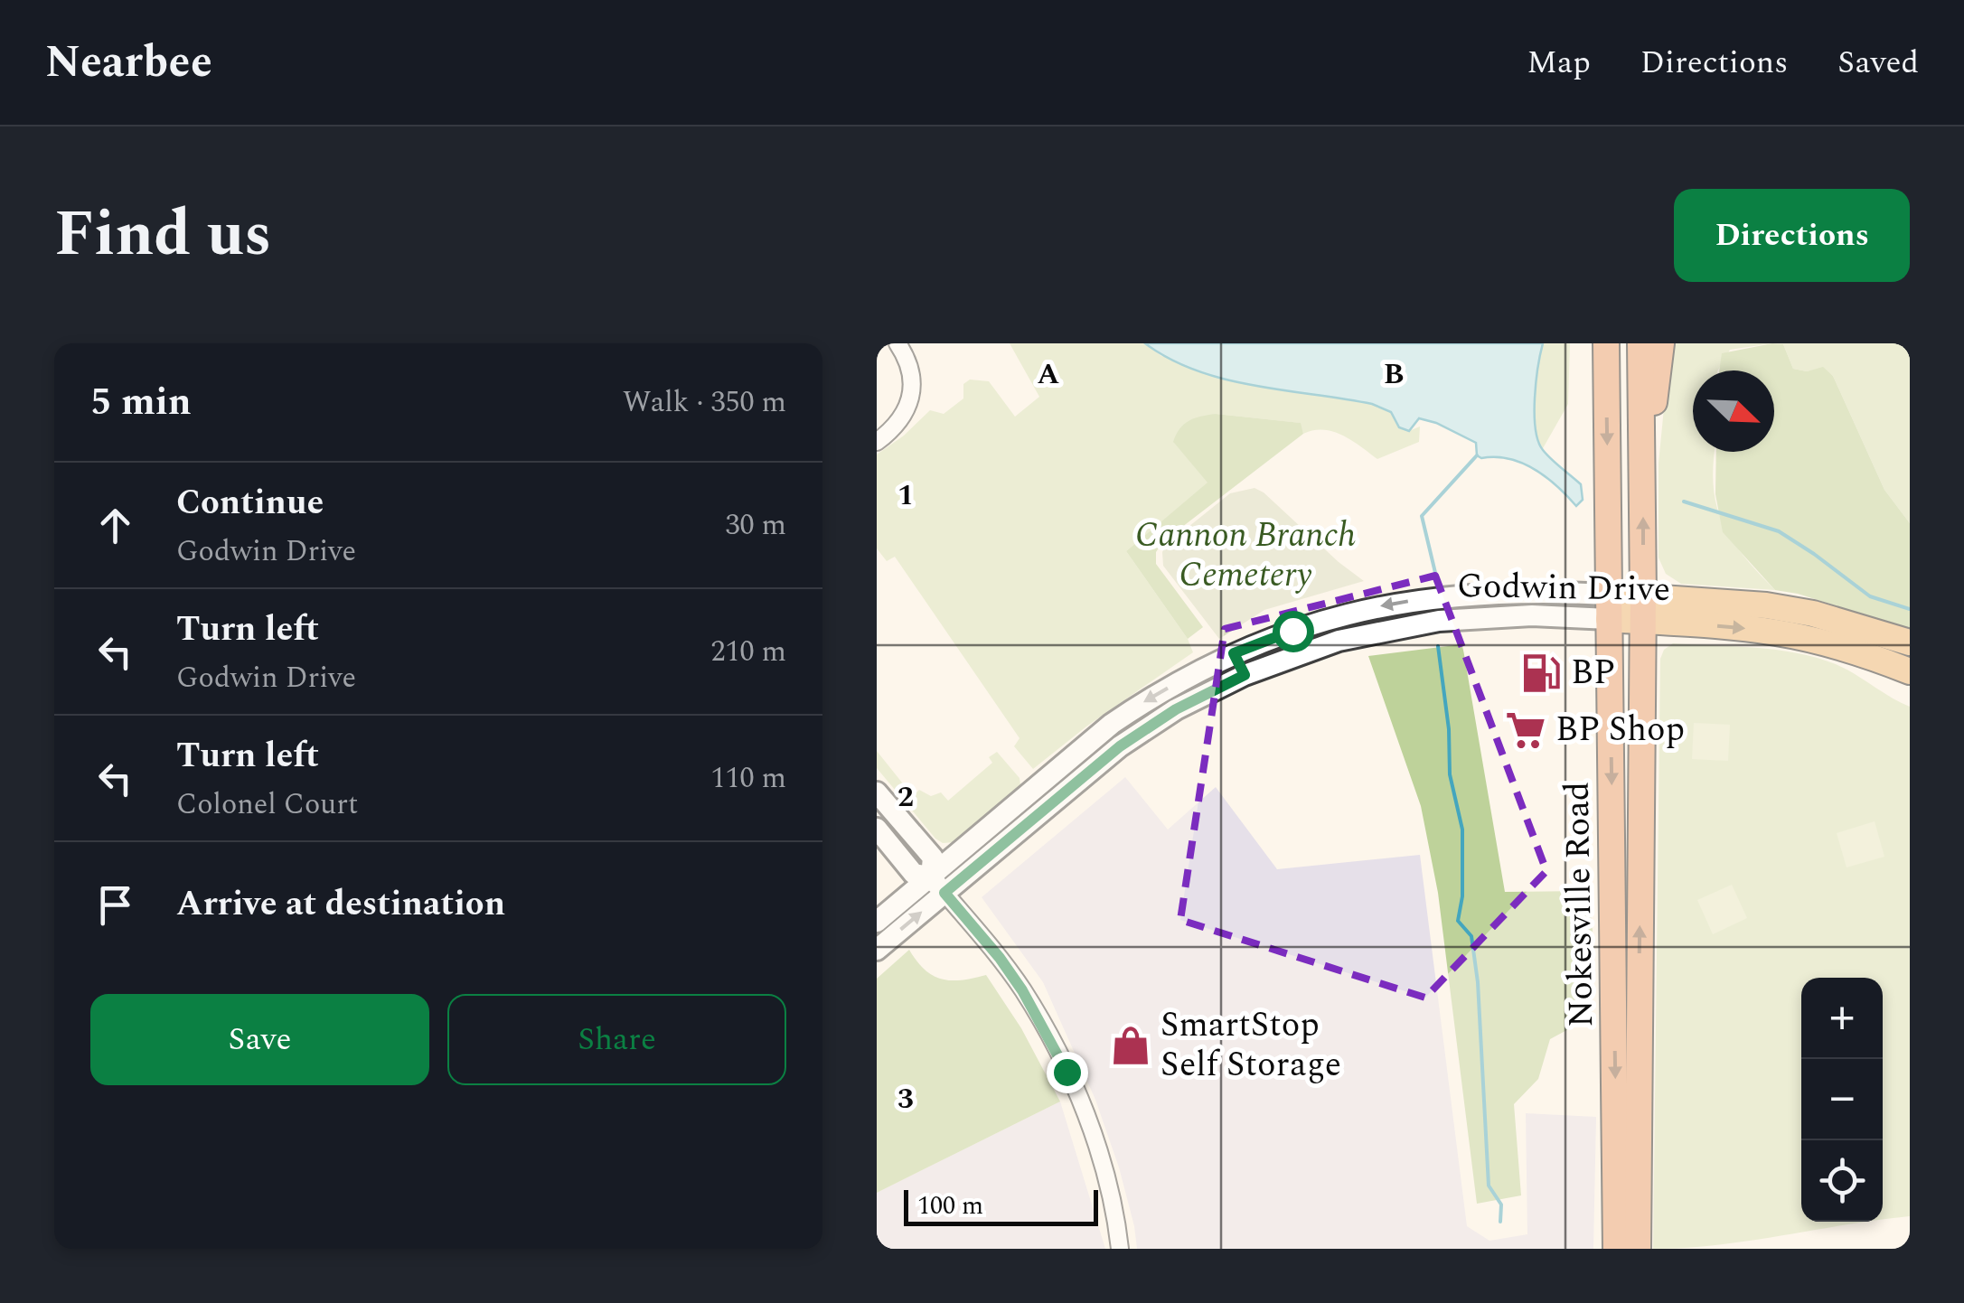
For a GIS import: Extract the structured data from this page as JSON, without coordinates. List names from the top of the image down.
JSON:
{
  "streets": {
    "highway": ["Nokesville Road"],
    "main road": ["Godwin Drive"]
  },
  "crossings": [
    ["Godwin Drive", "Nokesville Road"]
  ],
  "parks": ["Cannon Branch Cemetery"],
  "places": {
    "fuel station": ["BP"],
    "supermarket": ["BP Shop"],
    "shop": ["SmartStop Self Storage"]
  },
  "scale_bar": "100 m",
  "north": "bottom right",
  "page": {
    "header": "Nearbee",
    "nav": ["Map", "Directions", "Saved"],
    "title": "Find us",
    "buttons": [
      "Directions",
      ["Save", "Share"]
    ],
    "heading": ["5 min", "Walk · 350 m"],
    "list": [
      ["Continue", "Godwin Drive", "30 m"],
      ["Turn left", "Godwin Drive", "210 m"],
      ["Turn left", "Colonel Court", "110 m"],
      "Arrive at destination"
    ],
    "map_buttons": ["+", "−"],
    "scale": "100 m"
  },
  "grid": {
    "columns": ["A", "B"],
    "rows": ["1", "2", "3"]
  }
}
